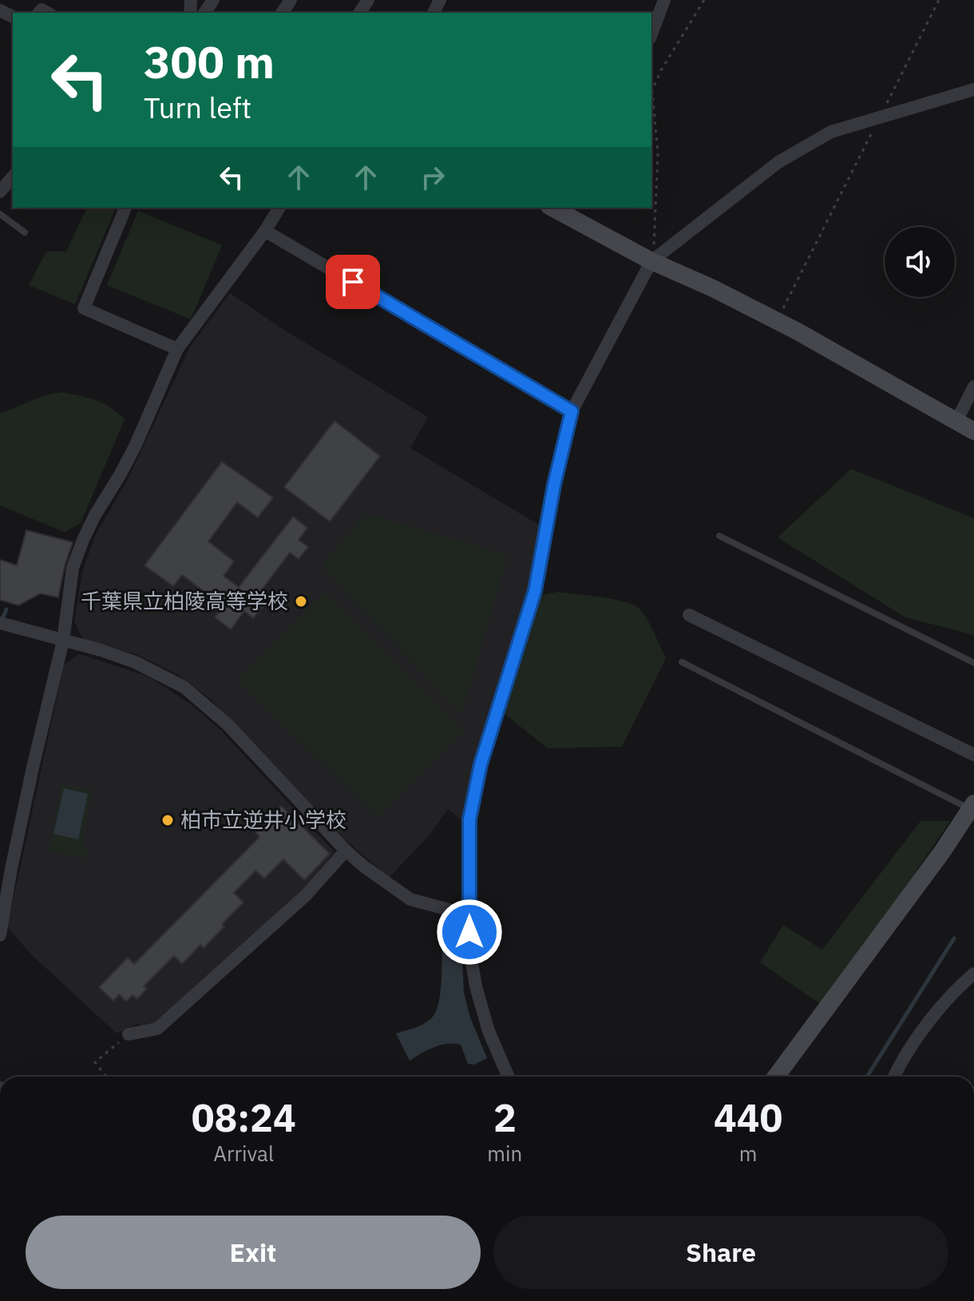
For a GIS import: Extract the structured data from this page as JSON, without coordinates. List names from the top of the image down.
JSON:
{
  "places": ["千葉県立柏陵高等学校", "柏市立逆井小学校"],
  "page": {
    "turn": ["300 m", "Turn left"],
    "eta": [
      "08:24",
      "Arrival",
      "2",
      "min",
      "440",
      "m"
    ],
    "buttons": ["Exit", "Share"]
  }
}
